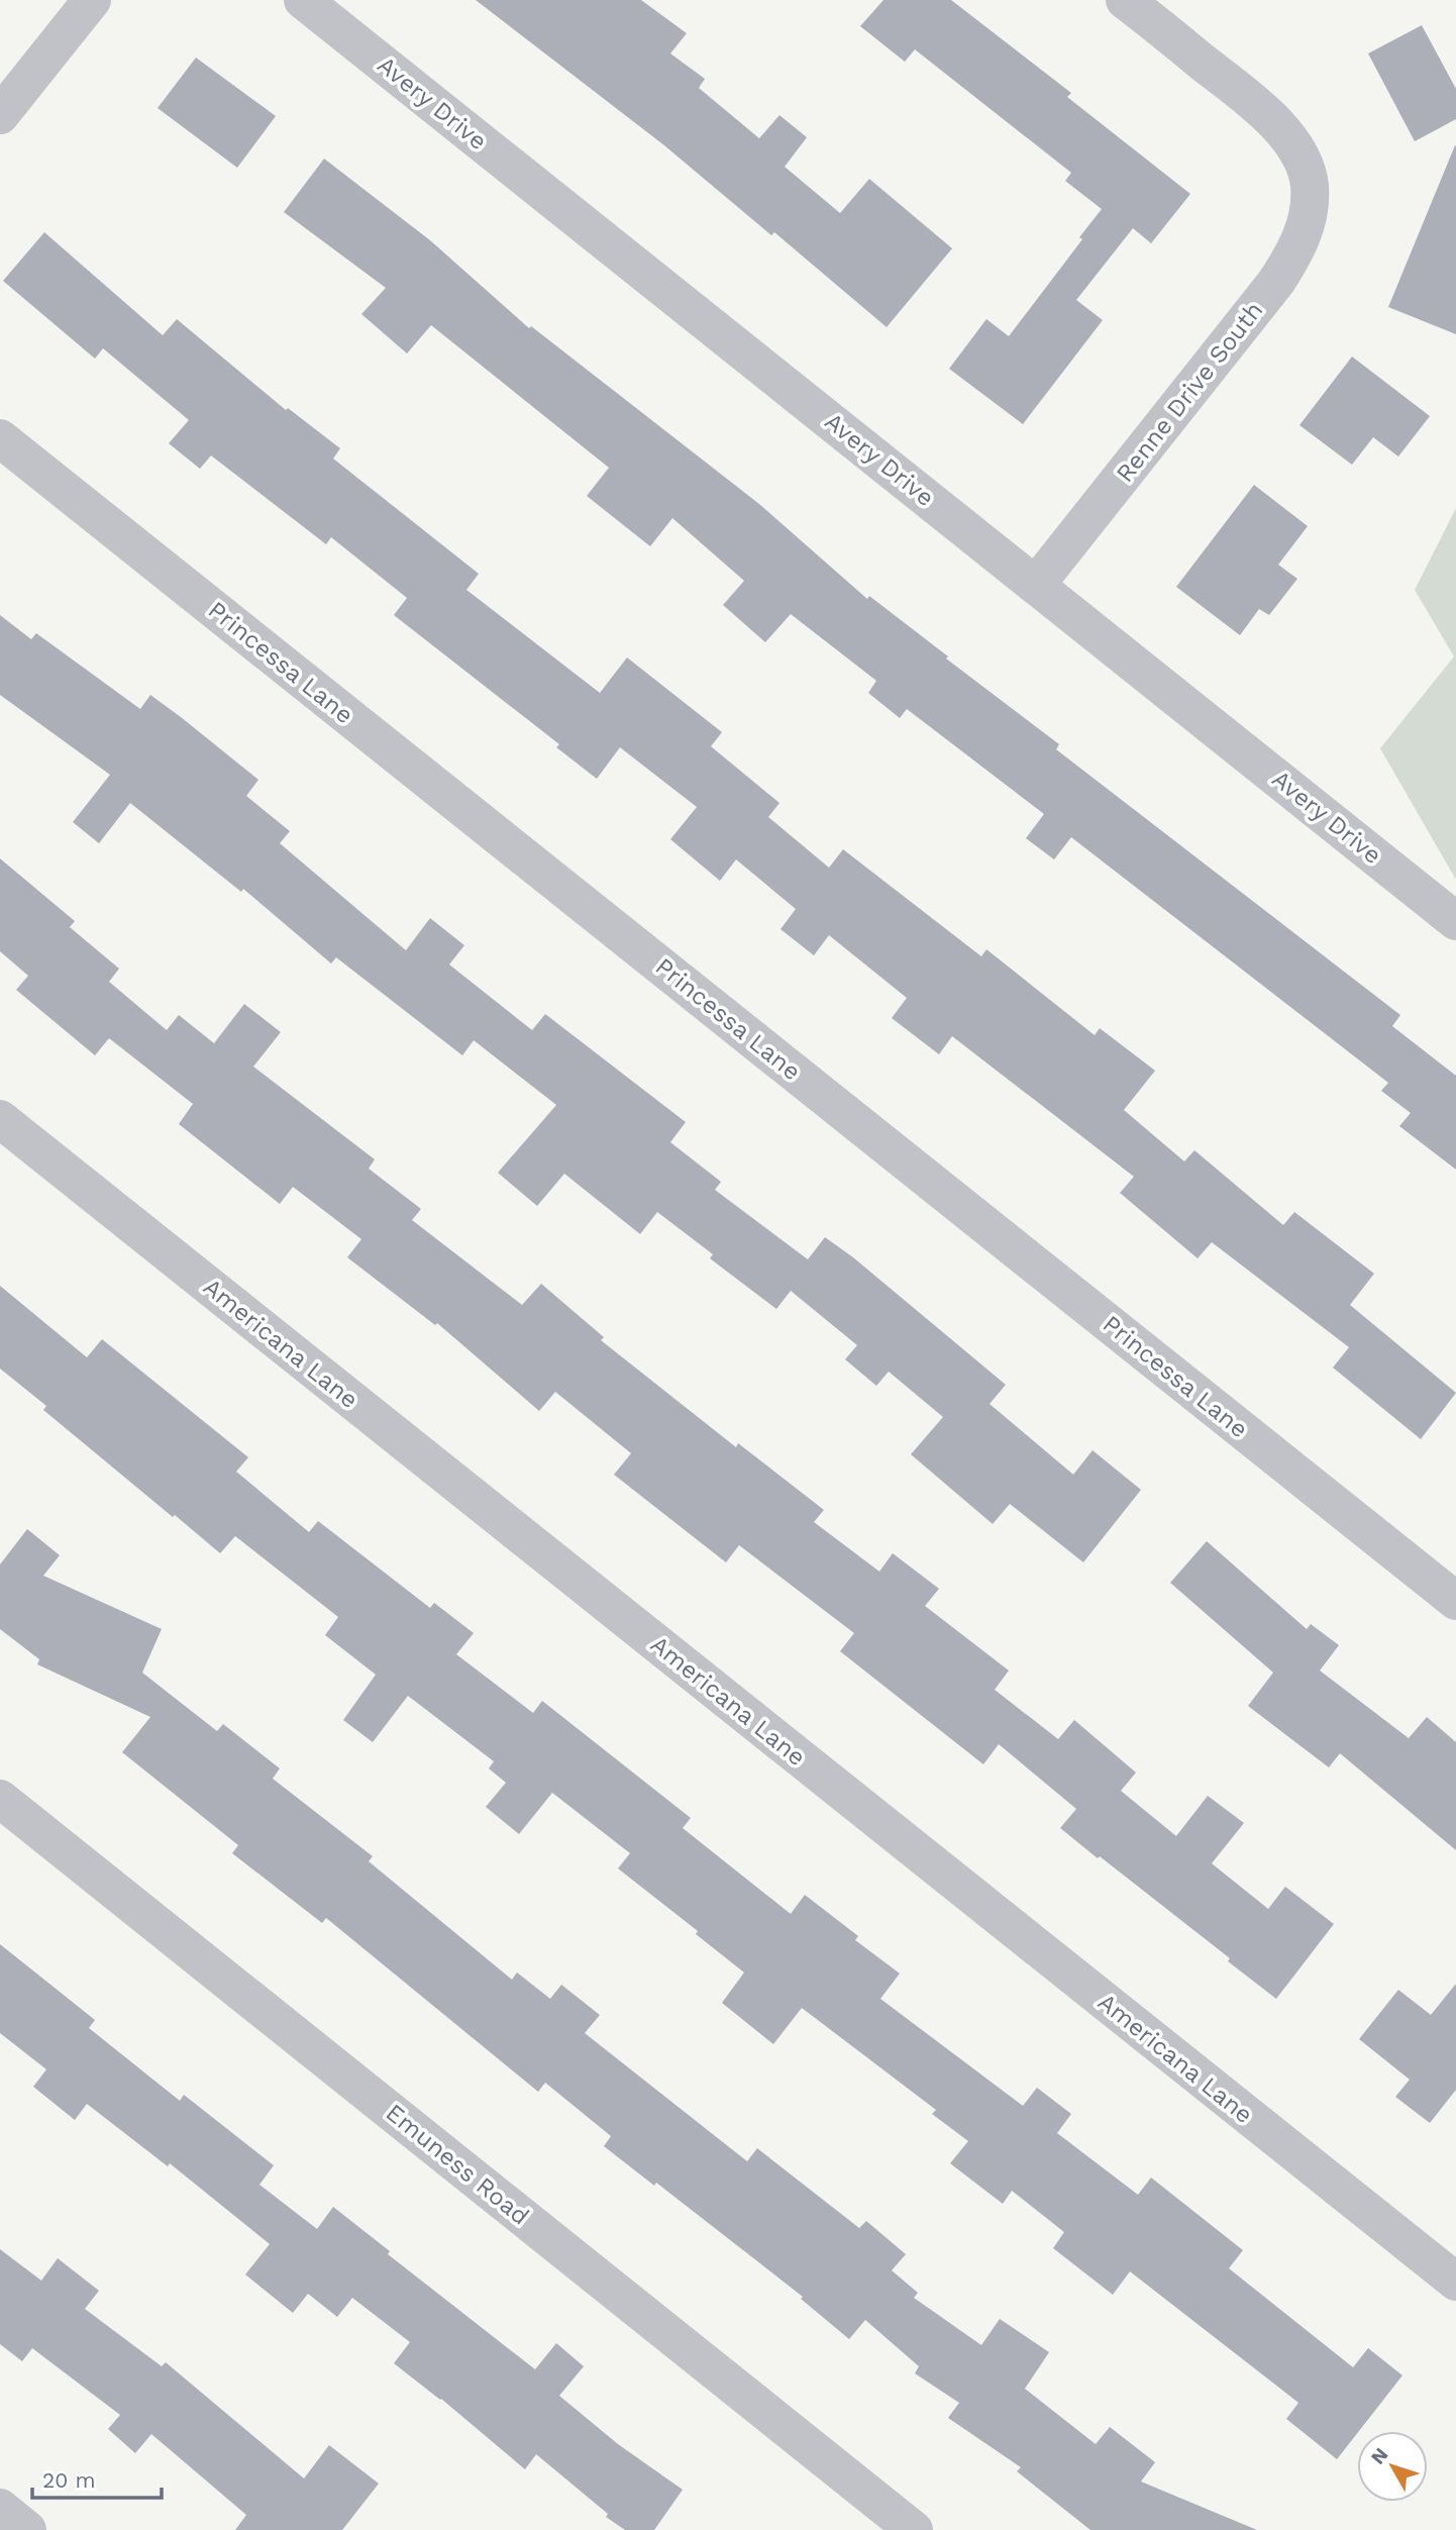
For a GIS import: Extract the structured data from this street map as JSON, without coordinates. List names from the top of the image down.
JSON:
{
  "streets": {
    "street": [
      "Avery Drive",
      "Renne Drive South",
      "Princessa Lane",
      "Americana Lane",
      "Emuness Road"
    ]
  },
  "crossings": [
    ["Avery Drive", "Renne Drive South"]
  ],
  "scale_bar": "20 m",
  "north": "top left"
}
